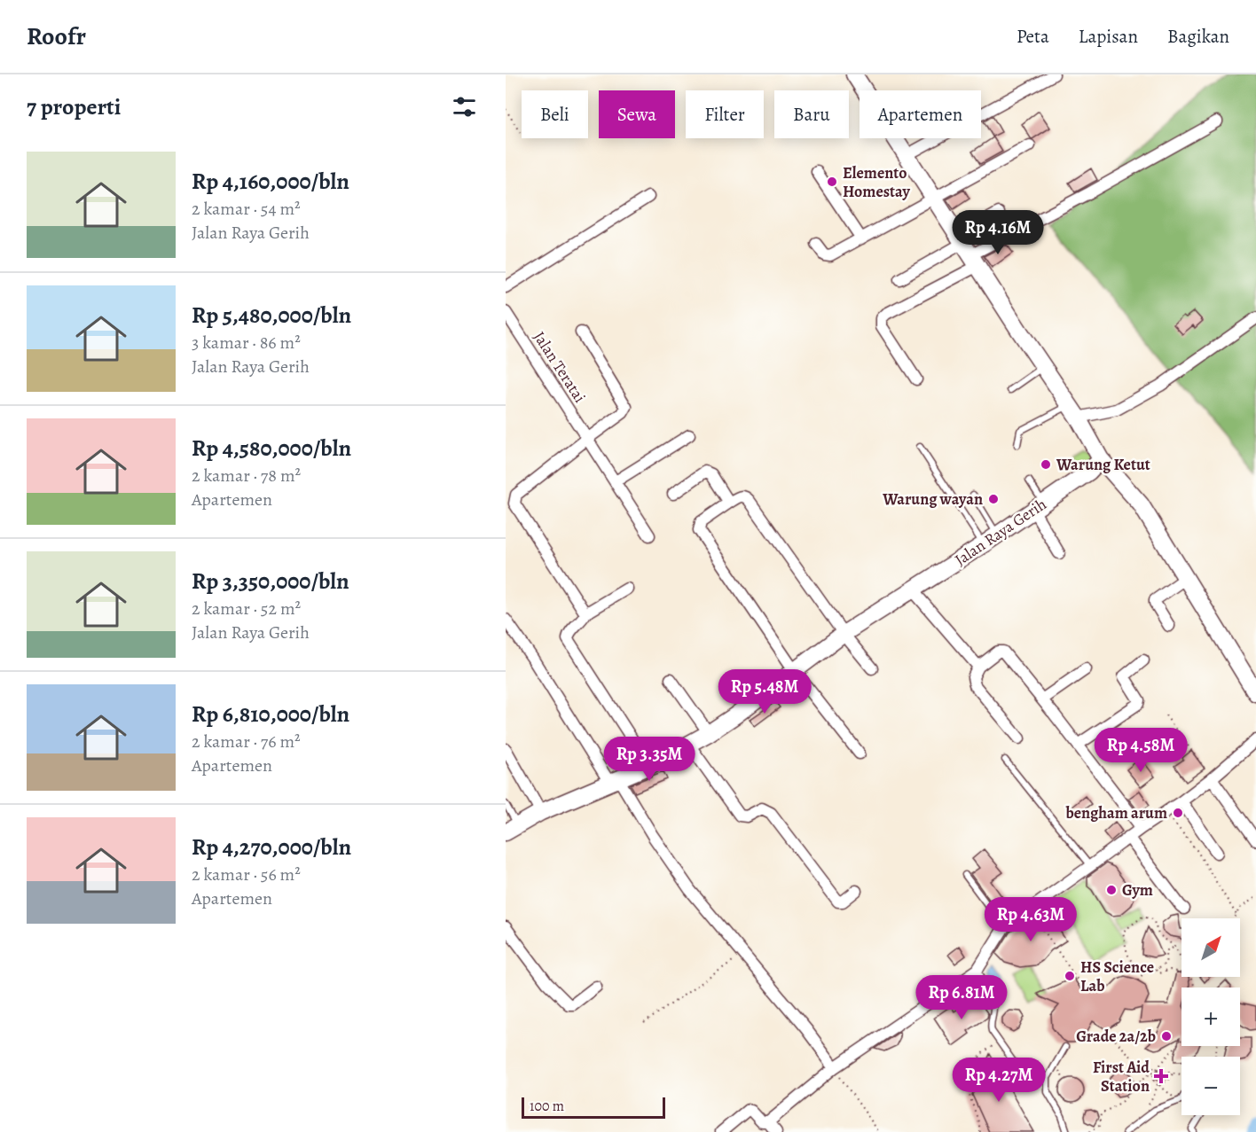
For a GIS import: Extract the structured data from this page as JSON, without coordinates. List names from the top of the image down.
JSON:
{
  "streets": {
    "street": ["Jalan Teratai", "Jalan Raya Gerih"]
  },
  "places": {
    "other": [
      "Elemento Homestay",
      "Warung Ketut",
      "Warung wayan",
      "bengham arum",
      "Gym",
      "HS Science Lab",
      "Grade 2a/2b"
    ],
    "health": ["First Aid Station"]
  },
  "scale_bar": "100 m",
  "north": "top right",
  "page": {
    "header": "Roofr",
    "nav": ["Peta", "Lapisan", "Bagikan"],
    "heading": "7 properti",
    "chip": [
      "Beli",
      "Sewa",
      "Filter",
      "Baru",
      "Apartemen"
    ],
    "list": [
      {
        "name": "Rp 4,160,000/bln",
        "note": "2 kamar · 54 m² · Jalan Raya Gerih"
      },
      {
        "name": "Rp 5,480,000/bln",
        "note": "3 kamar · 86 m² · Jalan Raya Gerih"
      },
      {
        "name": "Rp 4,580,000/bln",
        "note": "2 kamar · 78 m² · Apartemen"
      },
      {
        "name": "Rp 3,350,000/bln",
        "note": "2 kamar · 52 m² · Jalan Raya Gerih"
      },
      {
        "name": "Rp 6,810,000/bln",
        "note": "2 kamar · 76 m² · Apartemen"
      },
      {
        "name": "Rp 4,270,000/bln",
        "note": "2 kamar · 56 m² · Apartemen"
      }
    ],
    "price": [
      "Rp 4.16M",
      "Rp 5.48M",
      "Rp 4.58M",
      "Rp 3.35M",
      "Rp 4.63M",
      "Rp 6.81M",
      "Rp 4.27M"
    ],
    "map_buttons": ["+", "−"],
    "scale": "100 m"
  }
}
